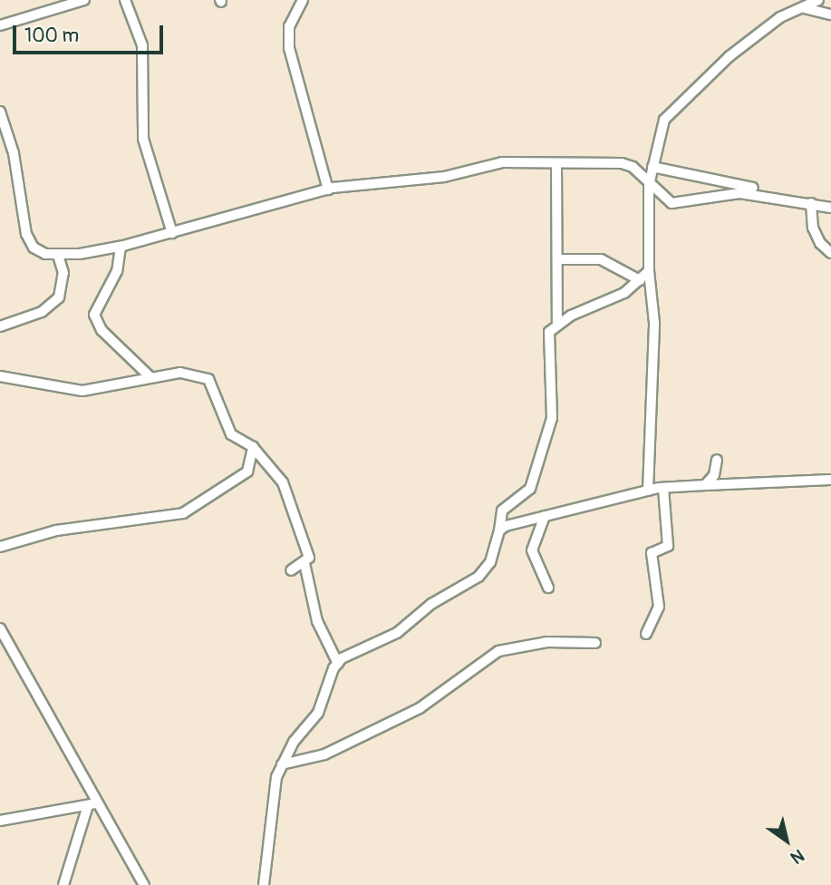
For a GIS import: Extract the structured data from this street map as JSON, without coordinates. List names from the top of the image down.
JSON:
{
  "scale_bar": "100 m",
  "north": "bottom right"
}
